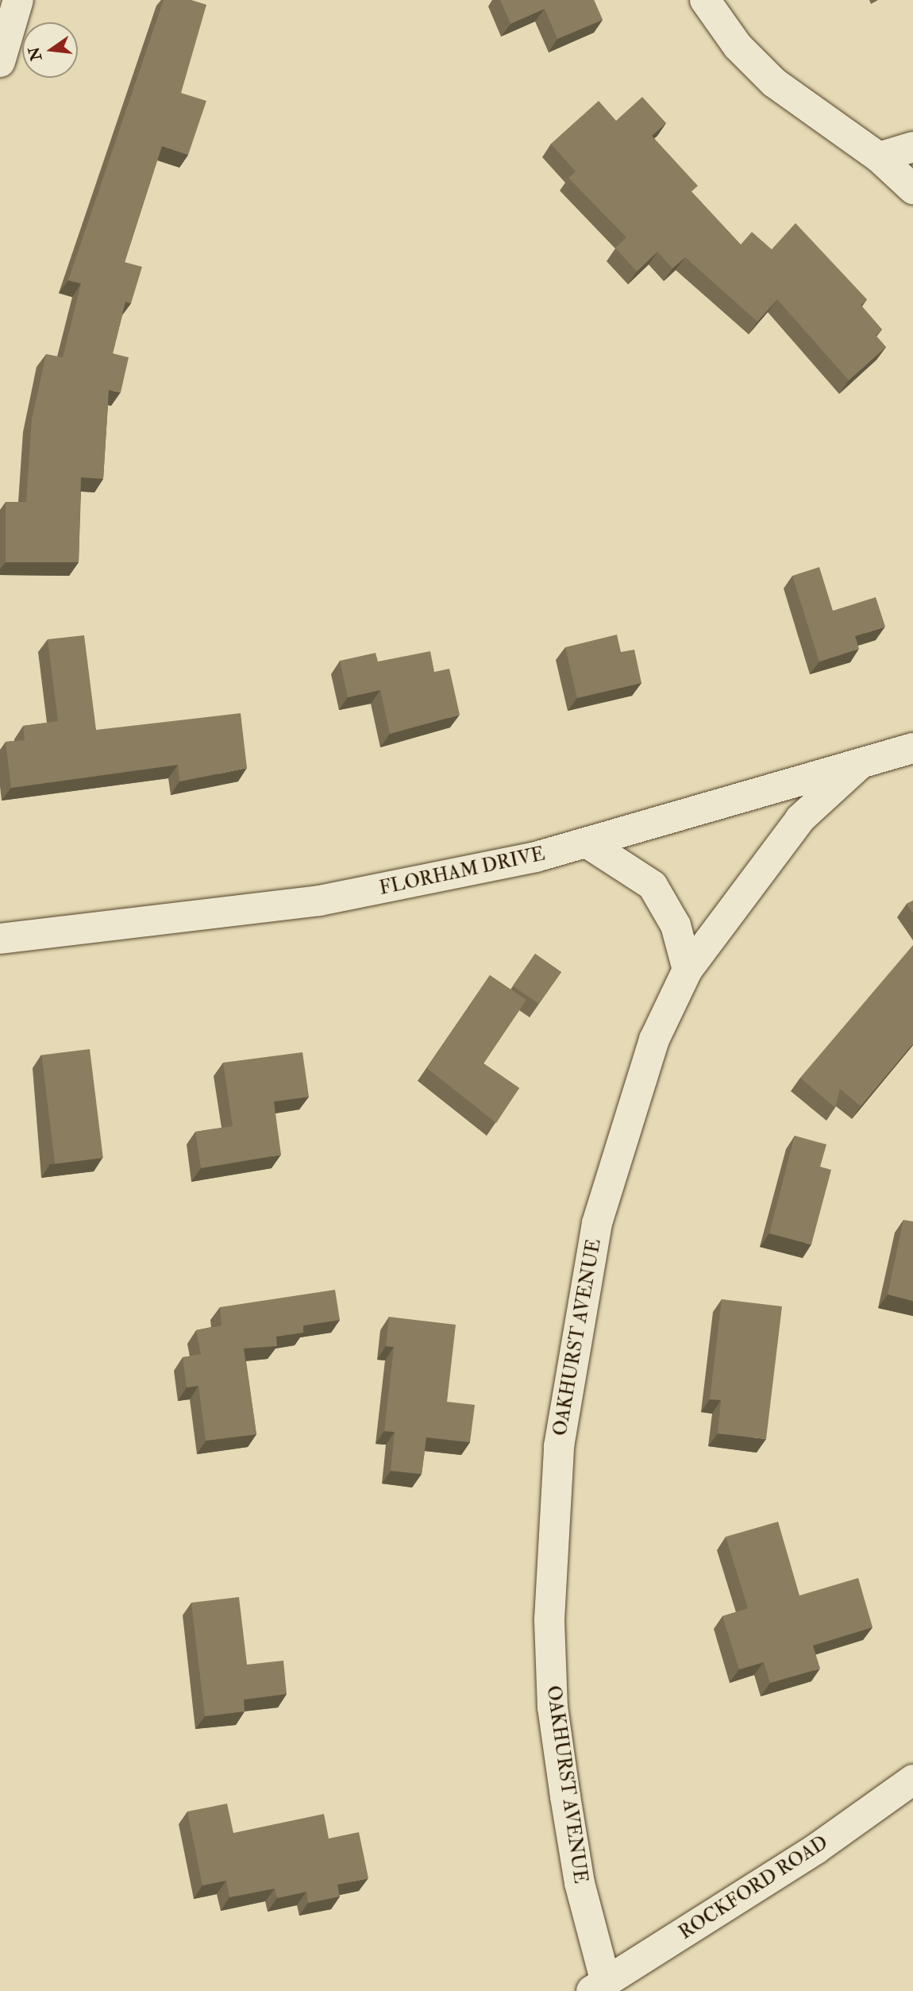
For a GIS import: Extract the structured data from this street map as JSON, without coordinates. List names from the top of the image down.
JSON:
{
  "streets": {
    "street": ["FLORHAM DRIVE", "OAKHURST AVENUE", "ROCKFORD ROAD"]
  },
  "crossings": [
    ["FLORHAM DRIVE", "OAKHURST AVENUE"],
    ["OAKHURST AVENUE", "ROCKFORD ROAD"]
  ],
  "north": "left"
}
